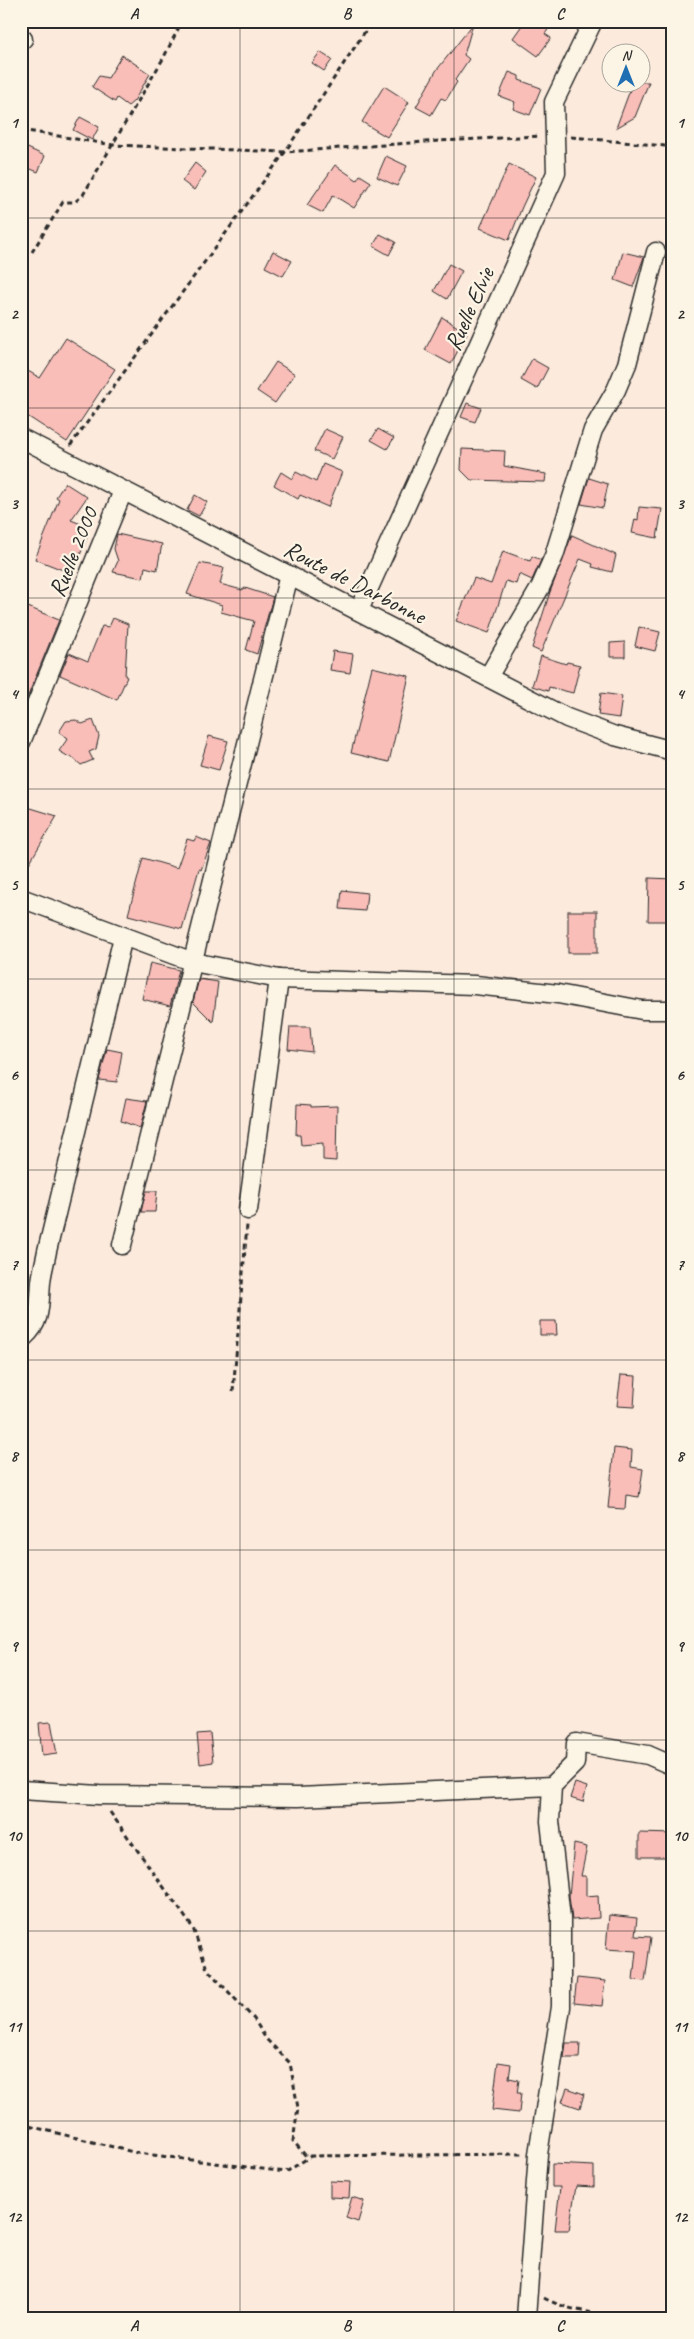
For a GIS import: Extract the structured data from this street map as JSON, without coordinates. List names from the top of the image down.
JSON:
{
  "streets": {
    "street": ["Ruelle Elvie", "Ruelle 2000", "Route de Darbonne"]
  },
  "crossings": [
    ["Ruelle Elvie", "Route de Darbonne"],
    ["Ruelle 2000", "Route de Darbonne"]
  ],
  "north": "top",
  "grid": {
    "columns": ["A", "B", "C"],
    "rows": [
      "1",
      "2",
      "3",
      "4",
      "5",
      "6",
      "7",
      "8",
      "9",
      "10",
      "11",
      "12"
    ]
  }
}
